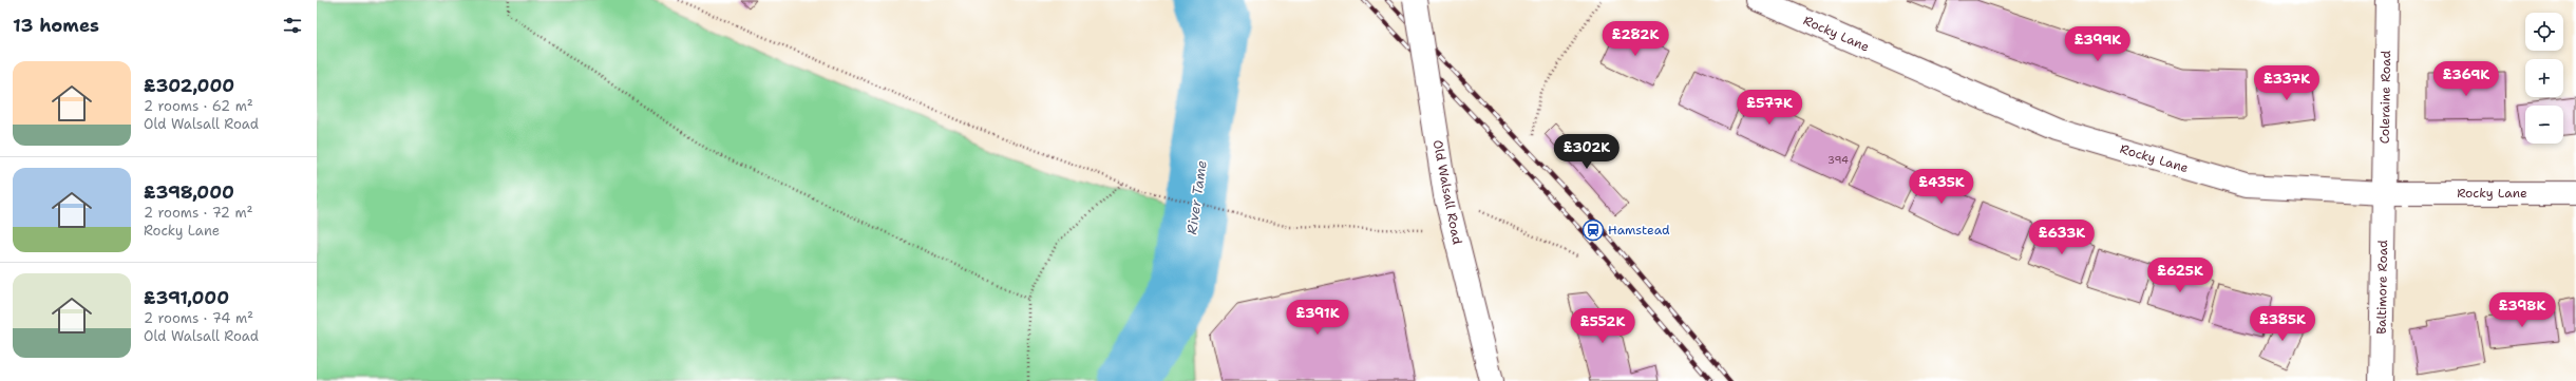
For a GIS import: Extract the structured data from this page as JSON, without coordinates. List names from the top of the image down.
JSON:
{
  "streets": {
    "street": [
      "Rocky Lane",
      "Coleraine Road",
      "Old Walsall Road",
      "Baltimore Road"
    ]
  },
  "crossings": [
    ["Rocky Lane", "Coleraine Road"],
    ["Rocky Lane", "Baltimore Road"],
    ["Coleraine Road", "Baltimore Road"]
  ],
  "water": ["River Tame"],
  "places": {
    "station": ["Hamstead"]
  },
  "house_numbers": ["394"],
  "page": {
    "heading": "13 homes",
    "map_buttons": ["+", "−"],
    "price": [
      "£282K",
      "£399K",
      "£369K",
      "£337K",
      "£577K",
      "£302K",
      "£435K",
      "£633K",
      "£625K",
      "£398K",
      "£391K",
      "£385K",
      "£552K"
    ],
    "list": [
      {
        "name": "£302,000",
        "note": "2 rooms · 62 m² · Old Walsall Road"
      },
      {
        "name": "£398,000",
        "note": "2 rooms · 72 m² · Rocky Lane"
      },
      {
        "name": "£391,000",
        "note": "2 rooms · 74 m² · Old Walsall Road"
      }
    ]
  }
}
